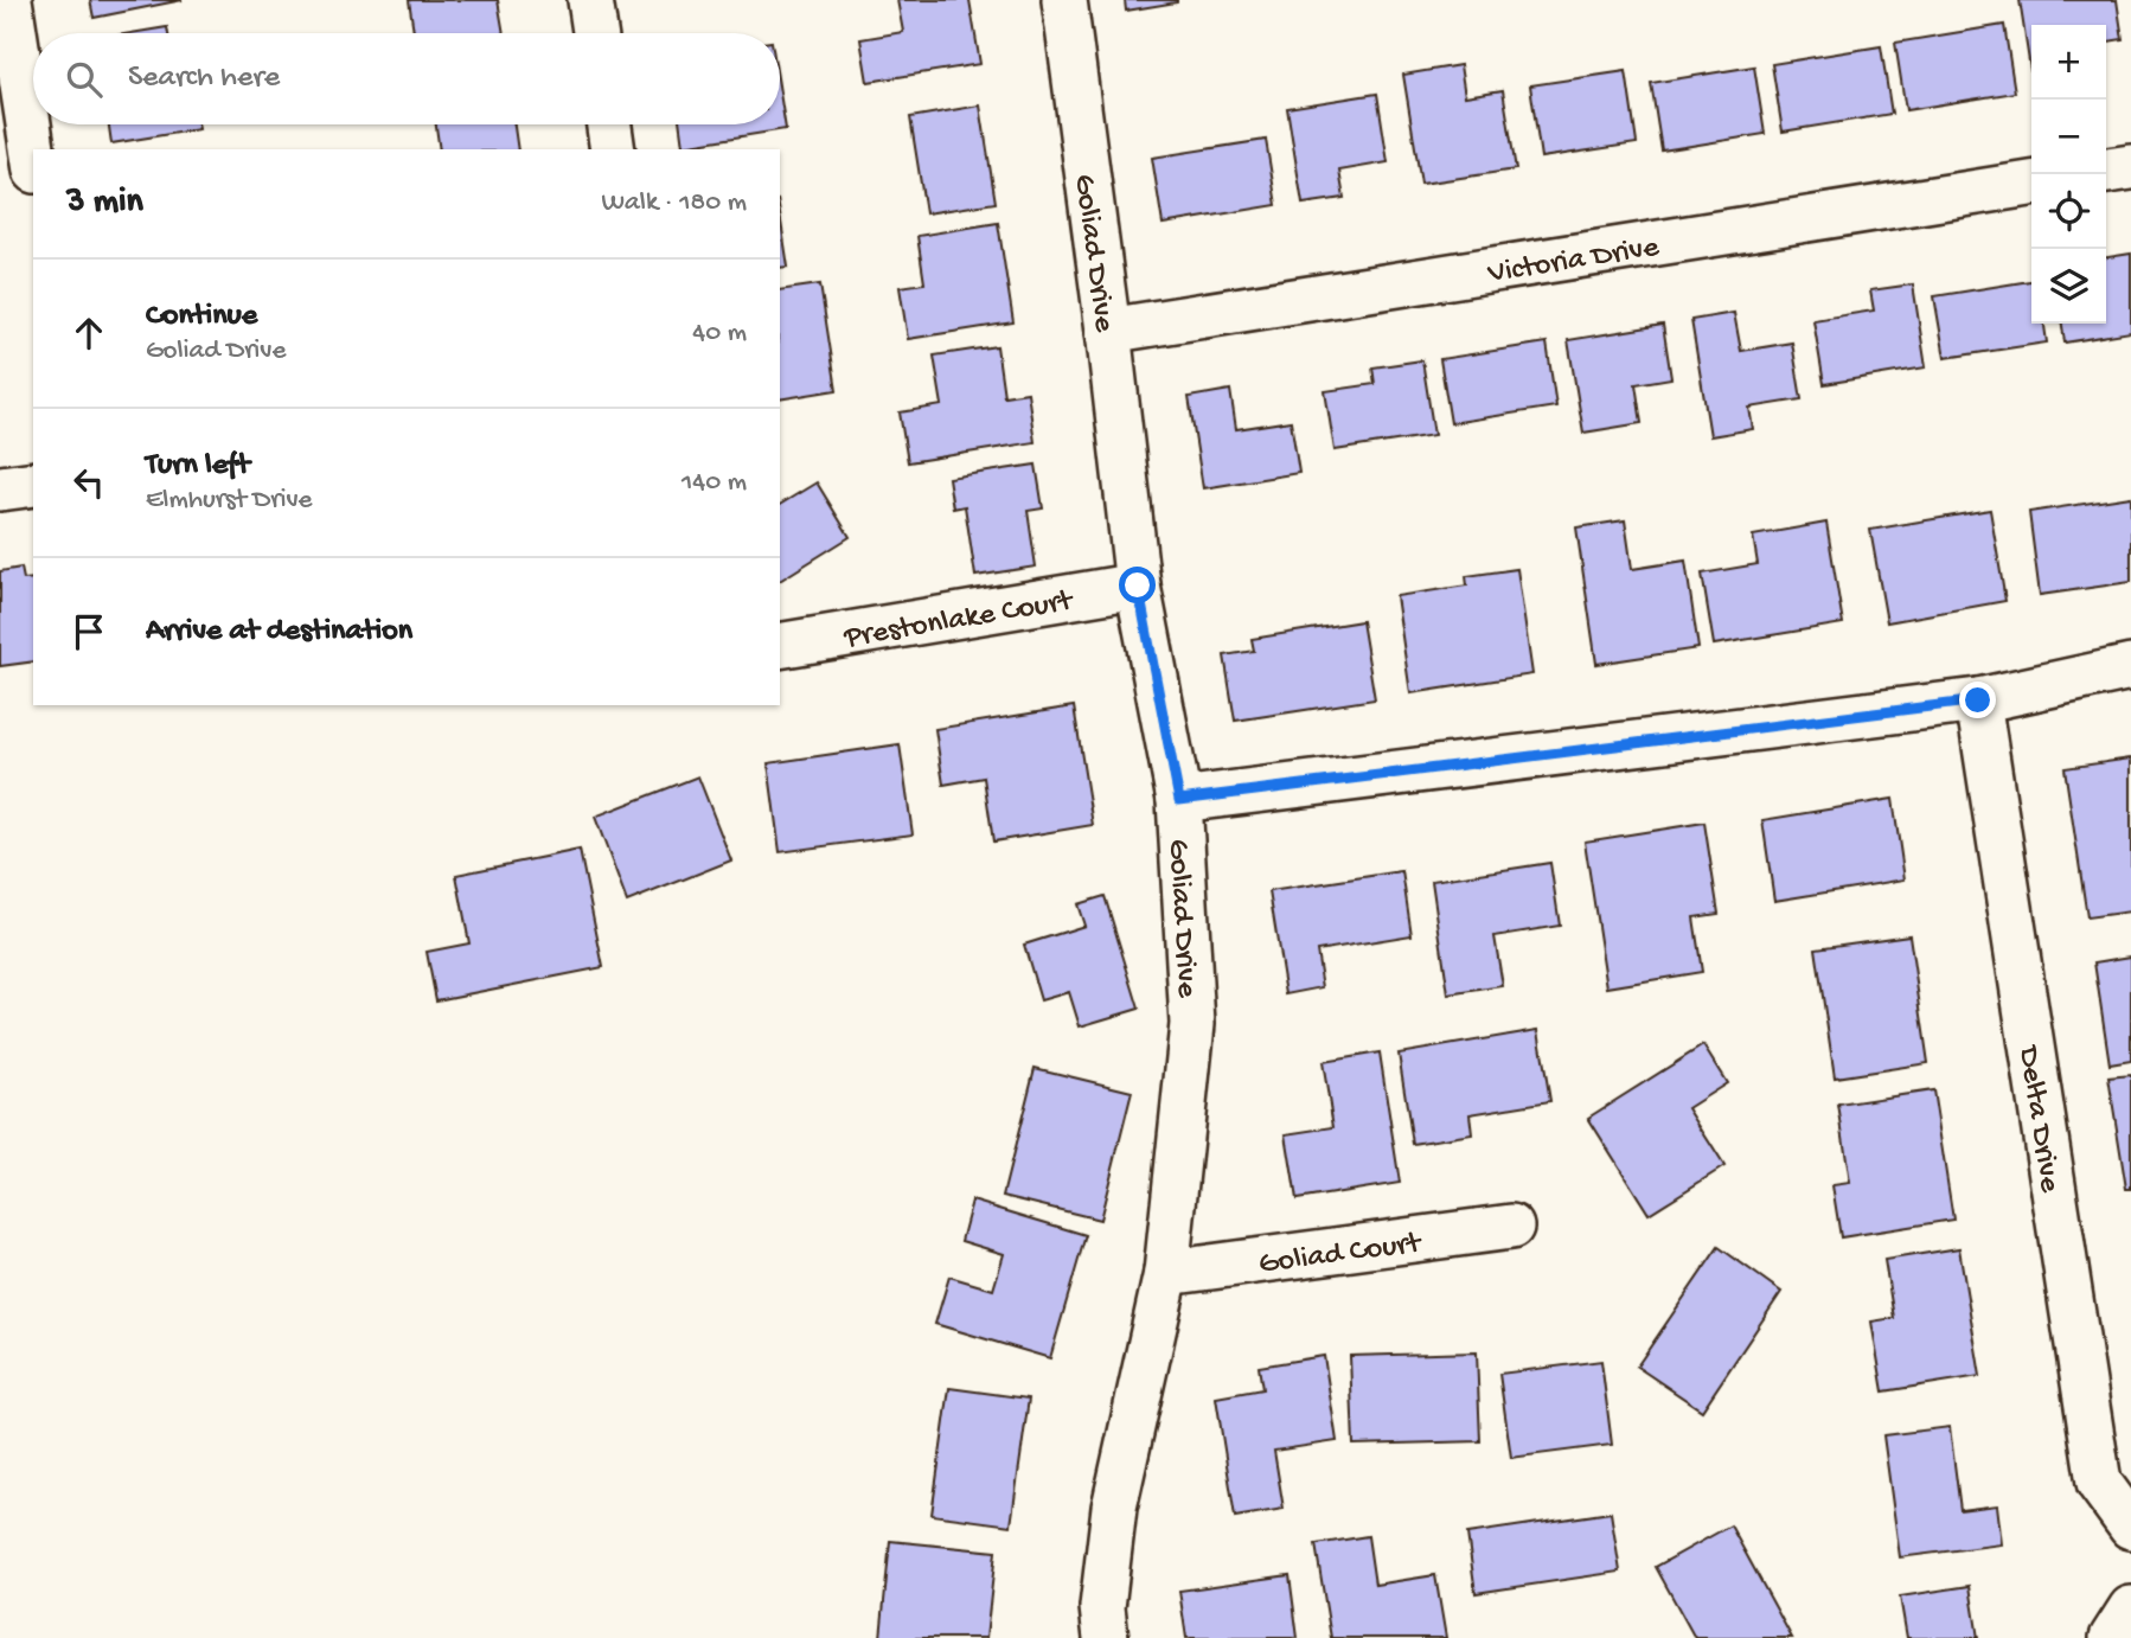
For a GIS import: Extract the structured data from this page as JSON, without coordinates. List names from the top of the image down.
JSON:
{
  "streets": {
    "street": [
      "Goliad Drive",
      "Victoria Drive",
      "Prestonlake Court",
      "Delta Drive",
      "Goliad Court"
    ]
  },
  "crossings": [
    ["Goliad Drive", "Victoria Drive"],
    ["Goliad Drive", "Prestonlake Court"],
    ["Goliad Drive", "Goliad Court"]
  ],
  "page": {
    "map_buttons": ["+", "−"],
    "search": "Search here",
    "heading": ["3 min", "Walk · 180 m"],
    "list": [
      ["Continue", "Goliad Drive", "40 m"],
      ["Turn left", "Elmhurst Drive", "140 m"],
      "Arrive at destination"
    ]
  }
}
